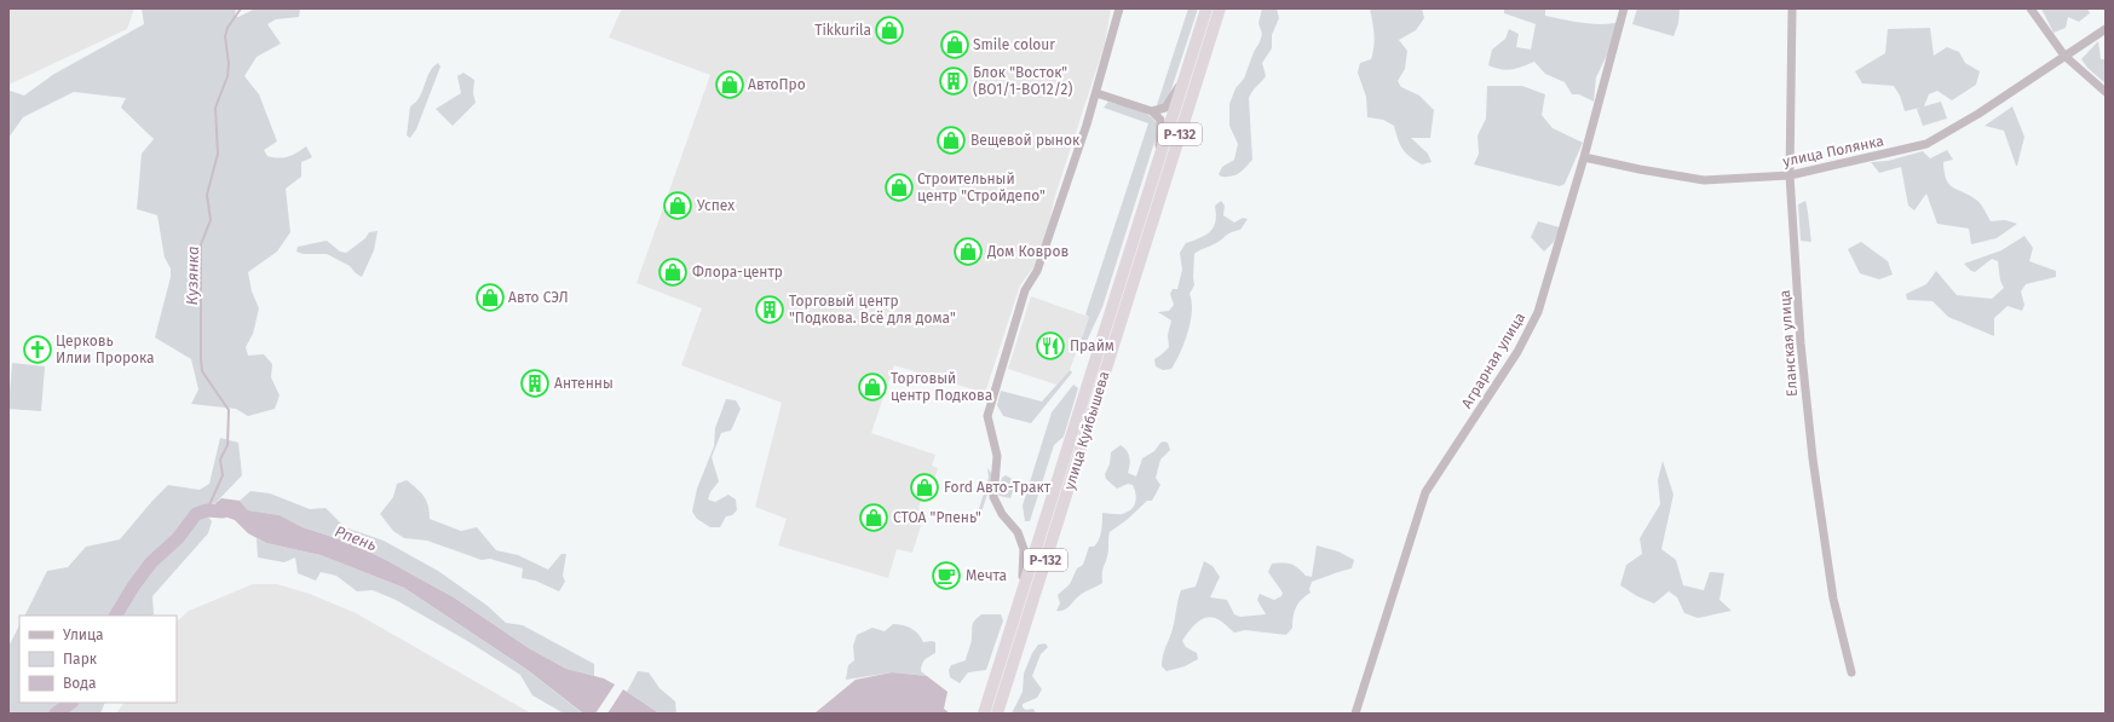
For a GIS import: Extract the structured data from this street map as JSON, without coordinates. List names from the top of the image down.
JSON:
{
  "streets": {
    "highway": ["Р-132", "улица Куйбышева"],
    "street": ["улица Полянка", "Еланская улица", "Аграрная улица"]
  },
  "crossings": [
    ["улица Полянка", "Еланская улица"],
    ["улица Полянка", "Аграрная улица"]
  ],
  "water": ["Кузянка", "Рпень"],
  "places": {
    "shop": [
      "Tikkurila",
      "Smile colour",
      "АвтоПро",
      "Вещевой рынок",
      "Строительный центр \"Стройдепо\"",
      "Успех",
      "Дом Ковров",
      "Флора-центр",
      "Авто СЭЛ",
      "Торговый центр Подкова",
      "Ford Авто-Тракт",
      "СТОА \"Рпень\""
    ],
    "building": ["Блок \"Восток\" (ВО1/1-ВО12/2)", "Торговый центр \"Подкова. Всё для дома\"", "Антенны"],
    "restaurant": ["Прайм"],
    "church": ["Церковь Илии Пророка"],
    "cafe": ["Мечта"]
  },
  "legend": ["Улица", "Парк", "Вода"]
}
